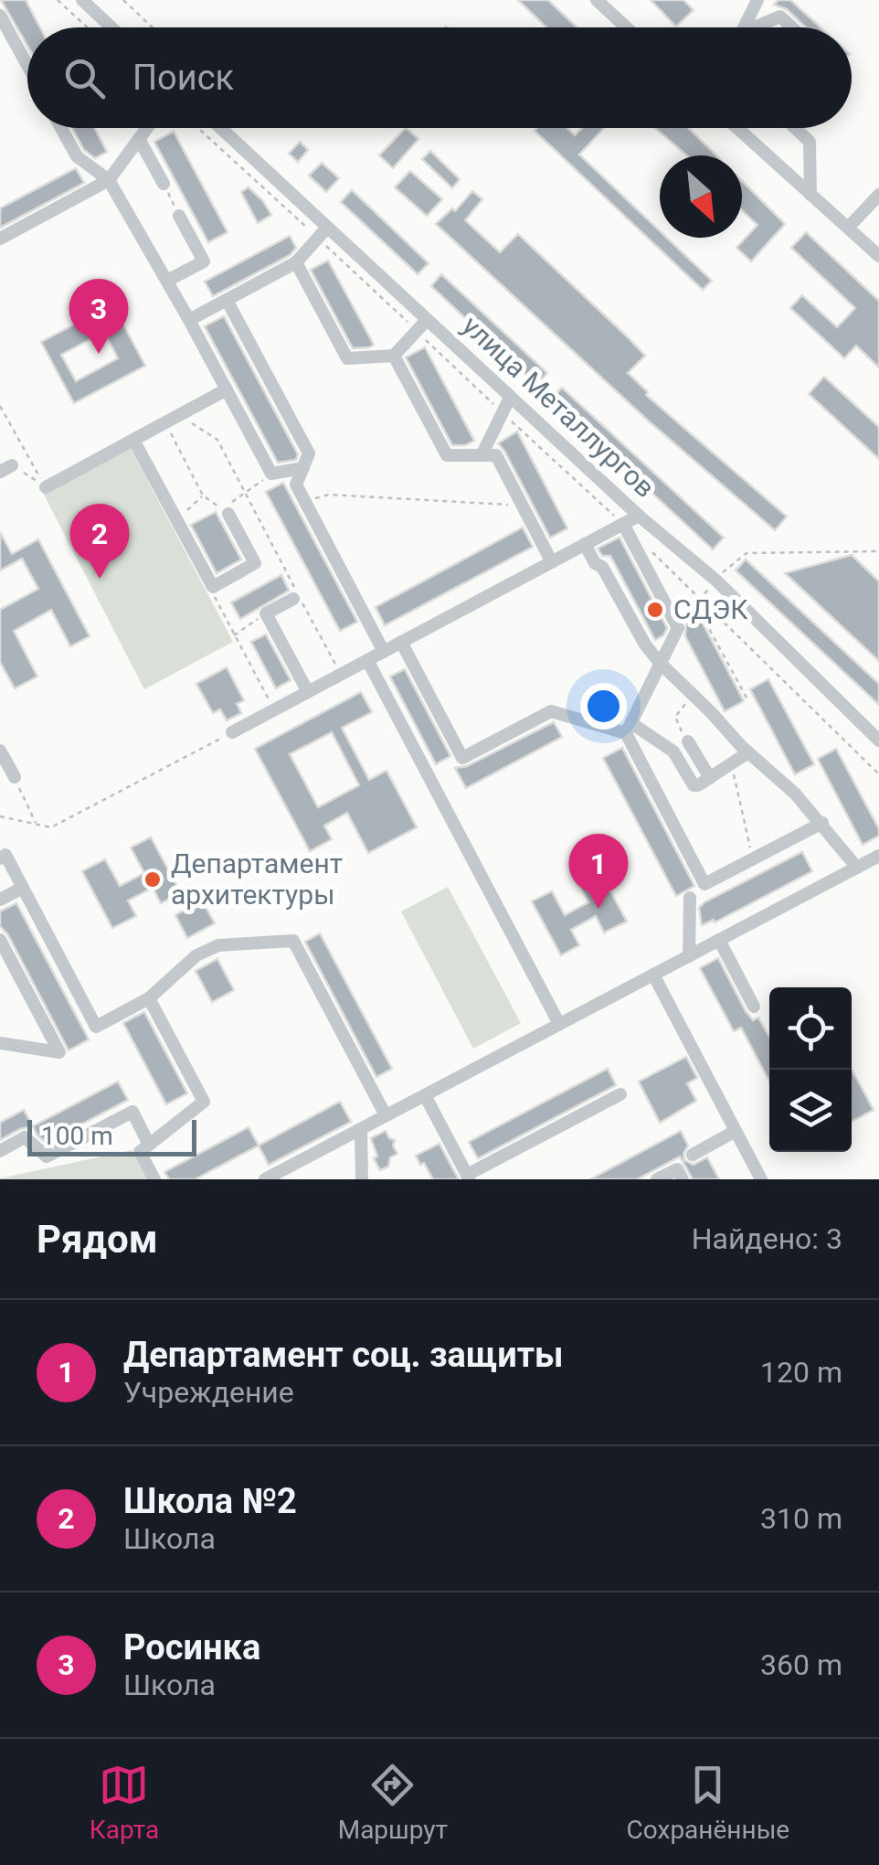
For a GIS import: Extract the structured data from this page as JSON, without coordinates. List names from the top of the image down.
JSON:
{
  "streets": {
    "street": ["улица Металлургов"]
  },
  "places": ["СДЭК", "Департамент архитектуры"],
  "scale_bar": "100 m",
  "north": "bottom right",
  "page": {
    "search": "Поиск",
    "pins": ["3", "2", "1"],
    "scale": "100 m",
    "heading": ["Рядом", "Найдено: 3"],
    "list": [
      {
        "mark": "1",
        "name": "Департамент соц. защиты",
        "note": "Учреждение",
        "value": "120 m"
      },
      {
        "mark": "2",
        "name": "Школа №2",
        "note": "Школа",
        "value": "310 m"
      },
      {
        "mark": "3",
        "name": "Росинка",
        "note": "Школа",
        "value": "360 m"
      }
    ],
    "nav": ["Карта", "Маршрут", "Сохранённые"]
  }
}
